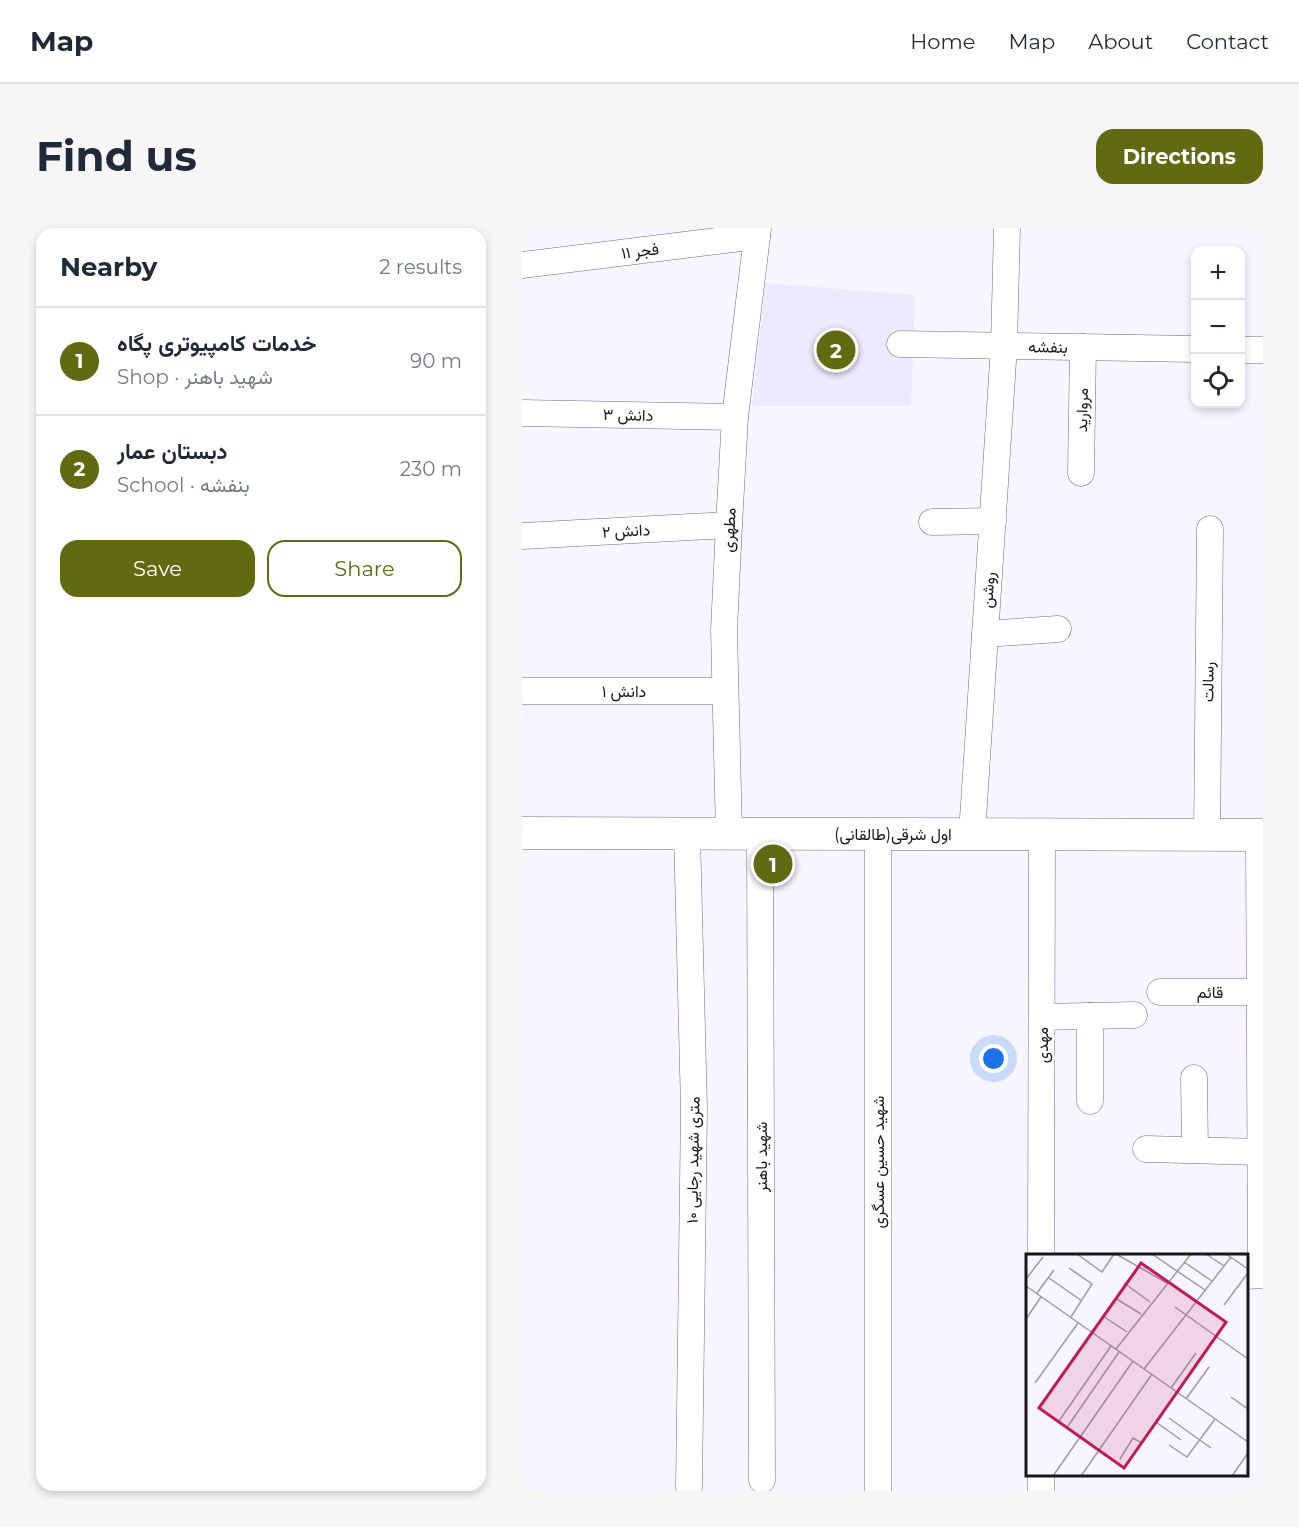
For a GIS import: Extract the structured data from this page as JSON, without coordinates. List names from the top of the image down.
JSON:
{
  "streets": {
    "street": [
      "فجر ۱۱",
      "بنفشه",
      "مروارید",
      "دانش ۳",
      "مطهری",
      "دانش ۲",
      "روشن",
      "رسالت",
      "دانش ۱",
      "اول شرقی(طالقانی)",
      "قائم",
      "مهدی",
      "شهید باهنر",
      "۱۰ متری شهید رجایی",
      "شهید حسین عسگری"
    ]
  },
  "crossings": [
    ["فجر ۱۱", "مطهری"],
    ["بنفشه", "مروارید"],
    ["بنفشه", "روشن"],
    ["دانش ۳", "مطهری"],
    ["مطهری", "دانش ۲"],
    ["مطهری", "دانش ۱"],
    ["مطهری", "اول شرقی(طالقانی)"],
    ["روشن", "اول شرقی(طالقانی)"],
    ["رسالت", "اول شرقی(طالقانی)"],
    ["اول شرقی(طالقانی)", "مهدی"],
    ["اول شرقی(طالقانی)", "شهید باهنر"],
    ["اول شرقی(طالقانی)", "۱۰ متری شهید رجایی"],
    ["اول شرقی(طالقانی)", "شهید حسین عسگری"]
  ],
  "page": {
    "header": "Map",
    "nav": [
      "Home",
      "Map",
      "About",
      "Contact"
    ],
    "buttons": [
      "Directions",
      ["Save", "Share"]
    ],
    "title": "Find us",
    "heading": ["Nearby", "2 results"],
    "map_buttons": ["+", "−"],
    "list": [
      {
        "mark": "1",
        "name": "خدمات کامپیوتری پگاه",
        "note": "Shop · شهید باهنر",
        "value": "90 m"
      },
      {
        "mark": "2",
        "name": "دبستان عمار",
        "note": "School · بنفشه",
        "value": "230 m"
      }
    ],
    "pins": ["2", "1"]
  }
}
